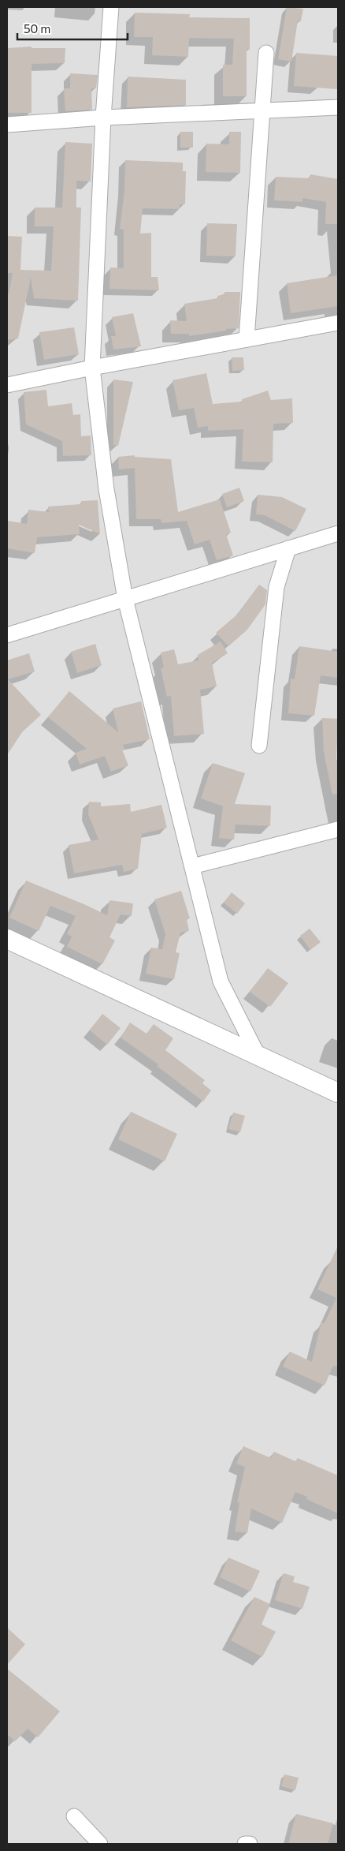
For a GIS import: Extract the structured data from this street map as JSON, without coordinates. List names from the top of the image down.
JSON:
{
  "scale_bar": "50 m"
}
